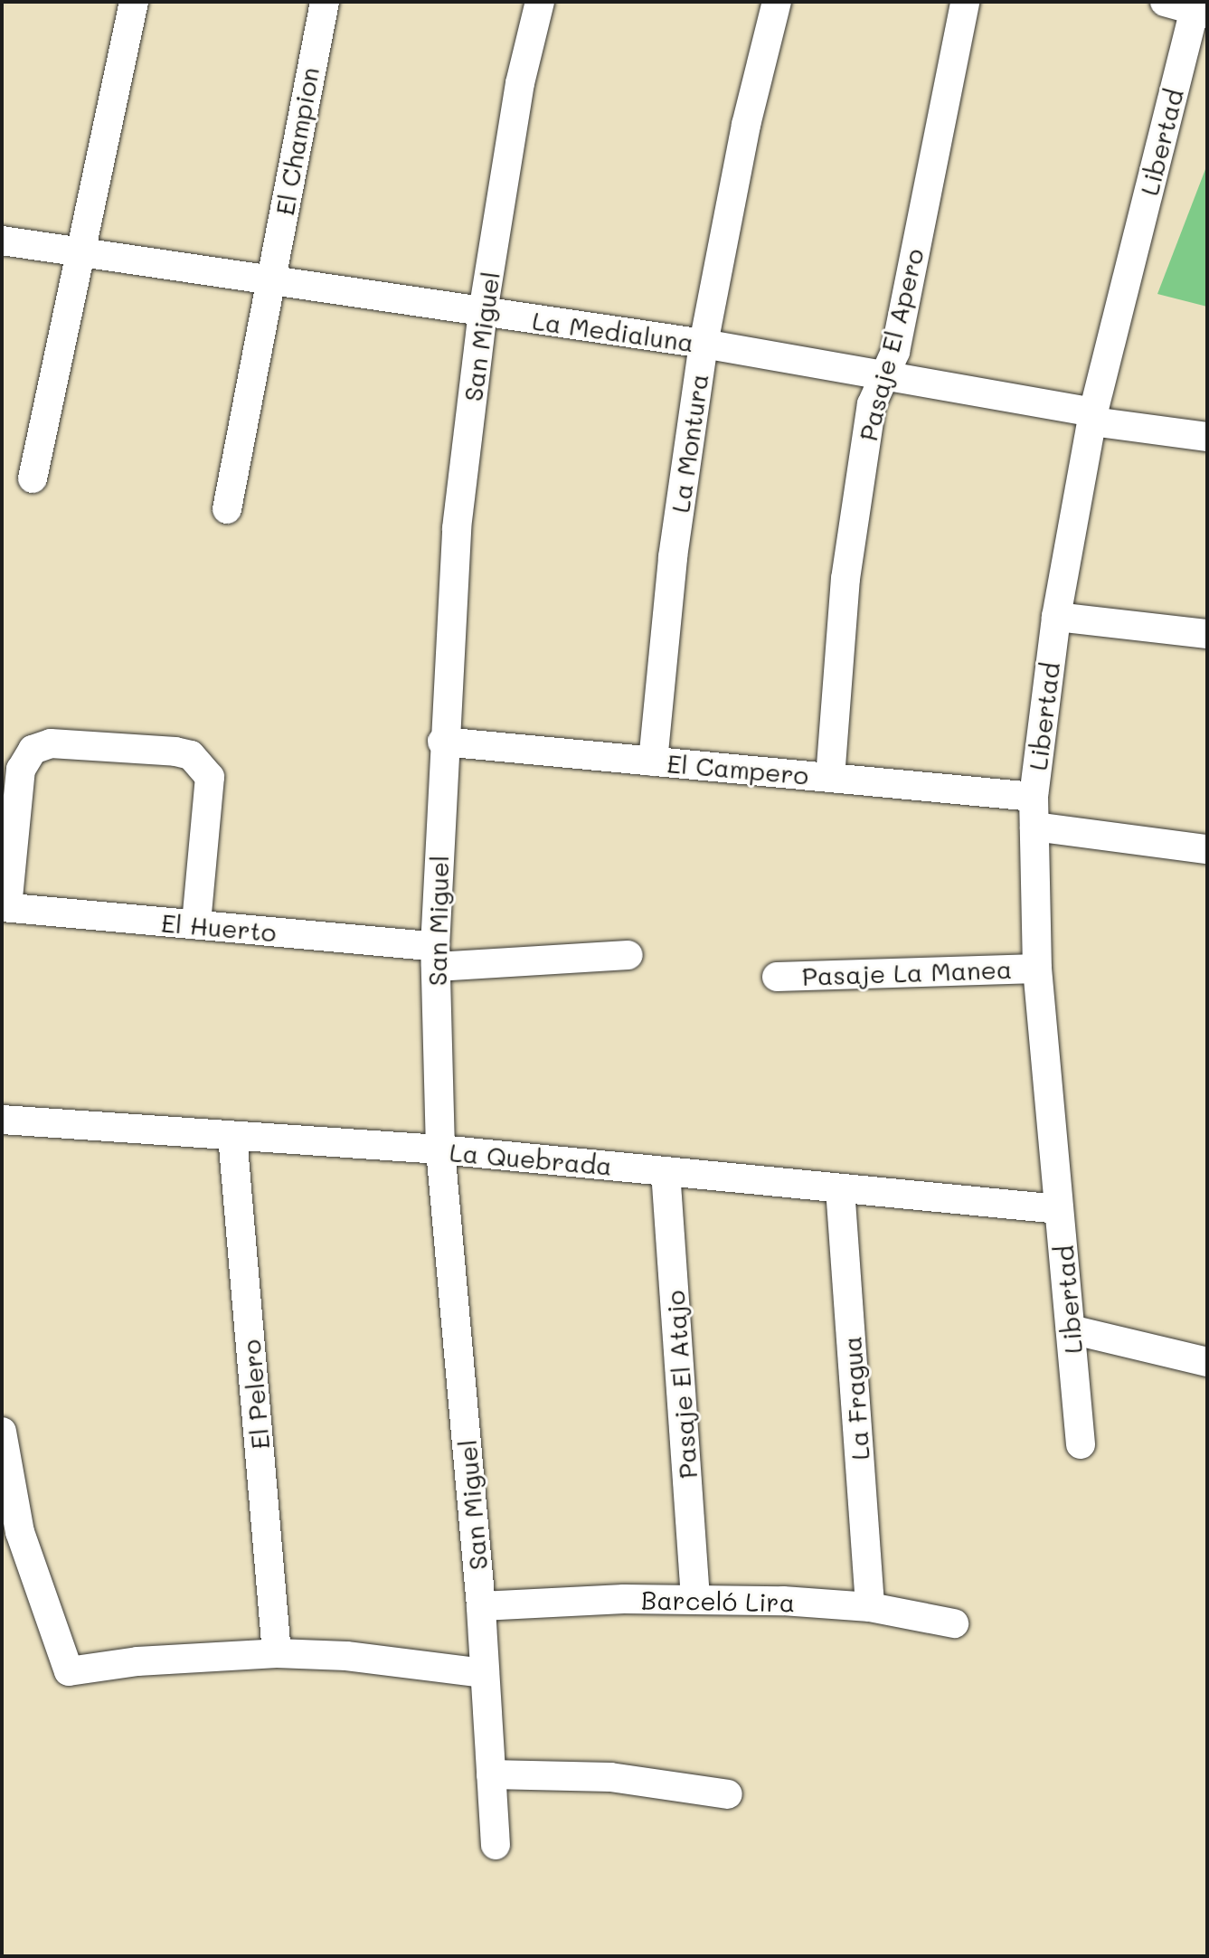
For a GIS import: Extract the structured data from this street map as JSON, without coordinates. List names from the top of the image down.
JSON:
{
  "streets": {
    "street": [
      "El Champion",
      "Libertad",
      "La Medialuna",
      "San Miguel",
      "Pasaje El Apero",
      "La Montura",
      "El Campero",
      "El Huerto",
      "Pasaje La Manea",
      "La Quebrada",
      "Pasaje El Atajo",
      "El Pelero",
      "La Fragua",
      "Barceló Lira"
    ]
  },
  "crossings": [
    ["El Champion", "La Medialuna"],
    ["Libertad", "La Medialuna"],
    ["Libertad", "El Campero"],
    ["Libertad", "Pasaje La Manea"],
    ["Libertad", "La Quebrada"],
    ["La Medialuna", "San Miguel"],
    ["La Medialuna", "Pasaje El Apero"],
    ["La Medialuna", "La Montura"],
    ["San Miguel", "El Campero"],
    ["San Miguel", "El Huerto"],
    ["San Miguel", "La Quebrada"],
    ["San Miguel", "Barceló Lira"],
    ["Pasaje El Apero", "El Campero"],
    ["La Montura", "El Campero"],
    ["La Quebrada", "Pasaje El Atajo"],
    ["La Quebrada", "El Pelero"],
    ["La Quebrada", "La Fragua"],
    ["Pasaje El Atajo", "Barceló Lira"],
    ["La Fragua", "Barceló Lira"]
  ]
}
